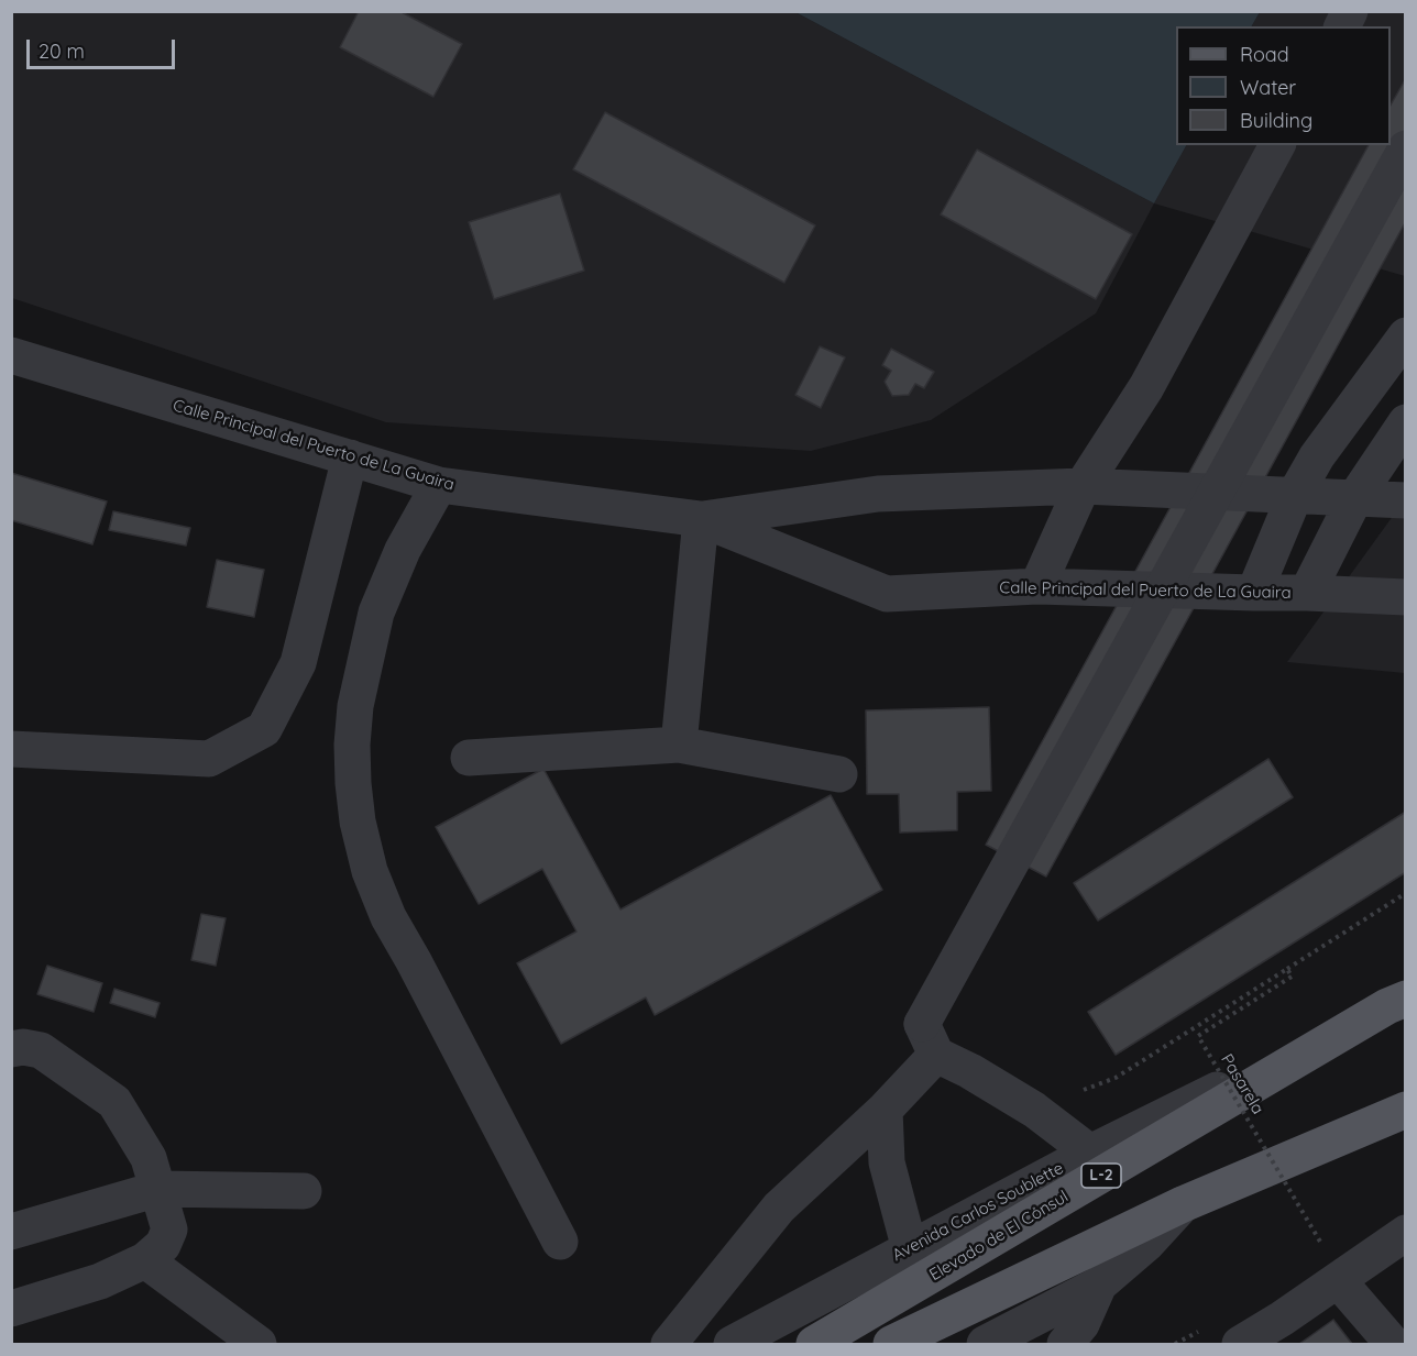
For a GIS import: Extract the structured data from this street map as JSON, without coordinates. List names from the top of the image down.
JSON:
{
  "streets": {
    "main road": ["L-2", "Elevado de El Cónsul"],
    "street": ["Calle Principal del Puerto de La Guaira", "Avenida Carlos Soublette"],
    "path": ["Pasarela"]
  },
  "crossings": [
    ["Avenida Carlos Soublette", "Elevado de El Cónsul"]
  ],
  "legend": ["Road", "Water", "Building"],
  "scale_bar": "20 m"
}
